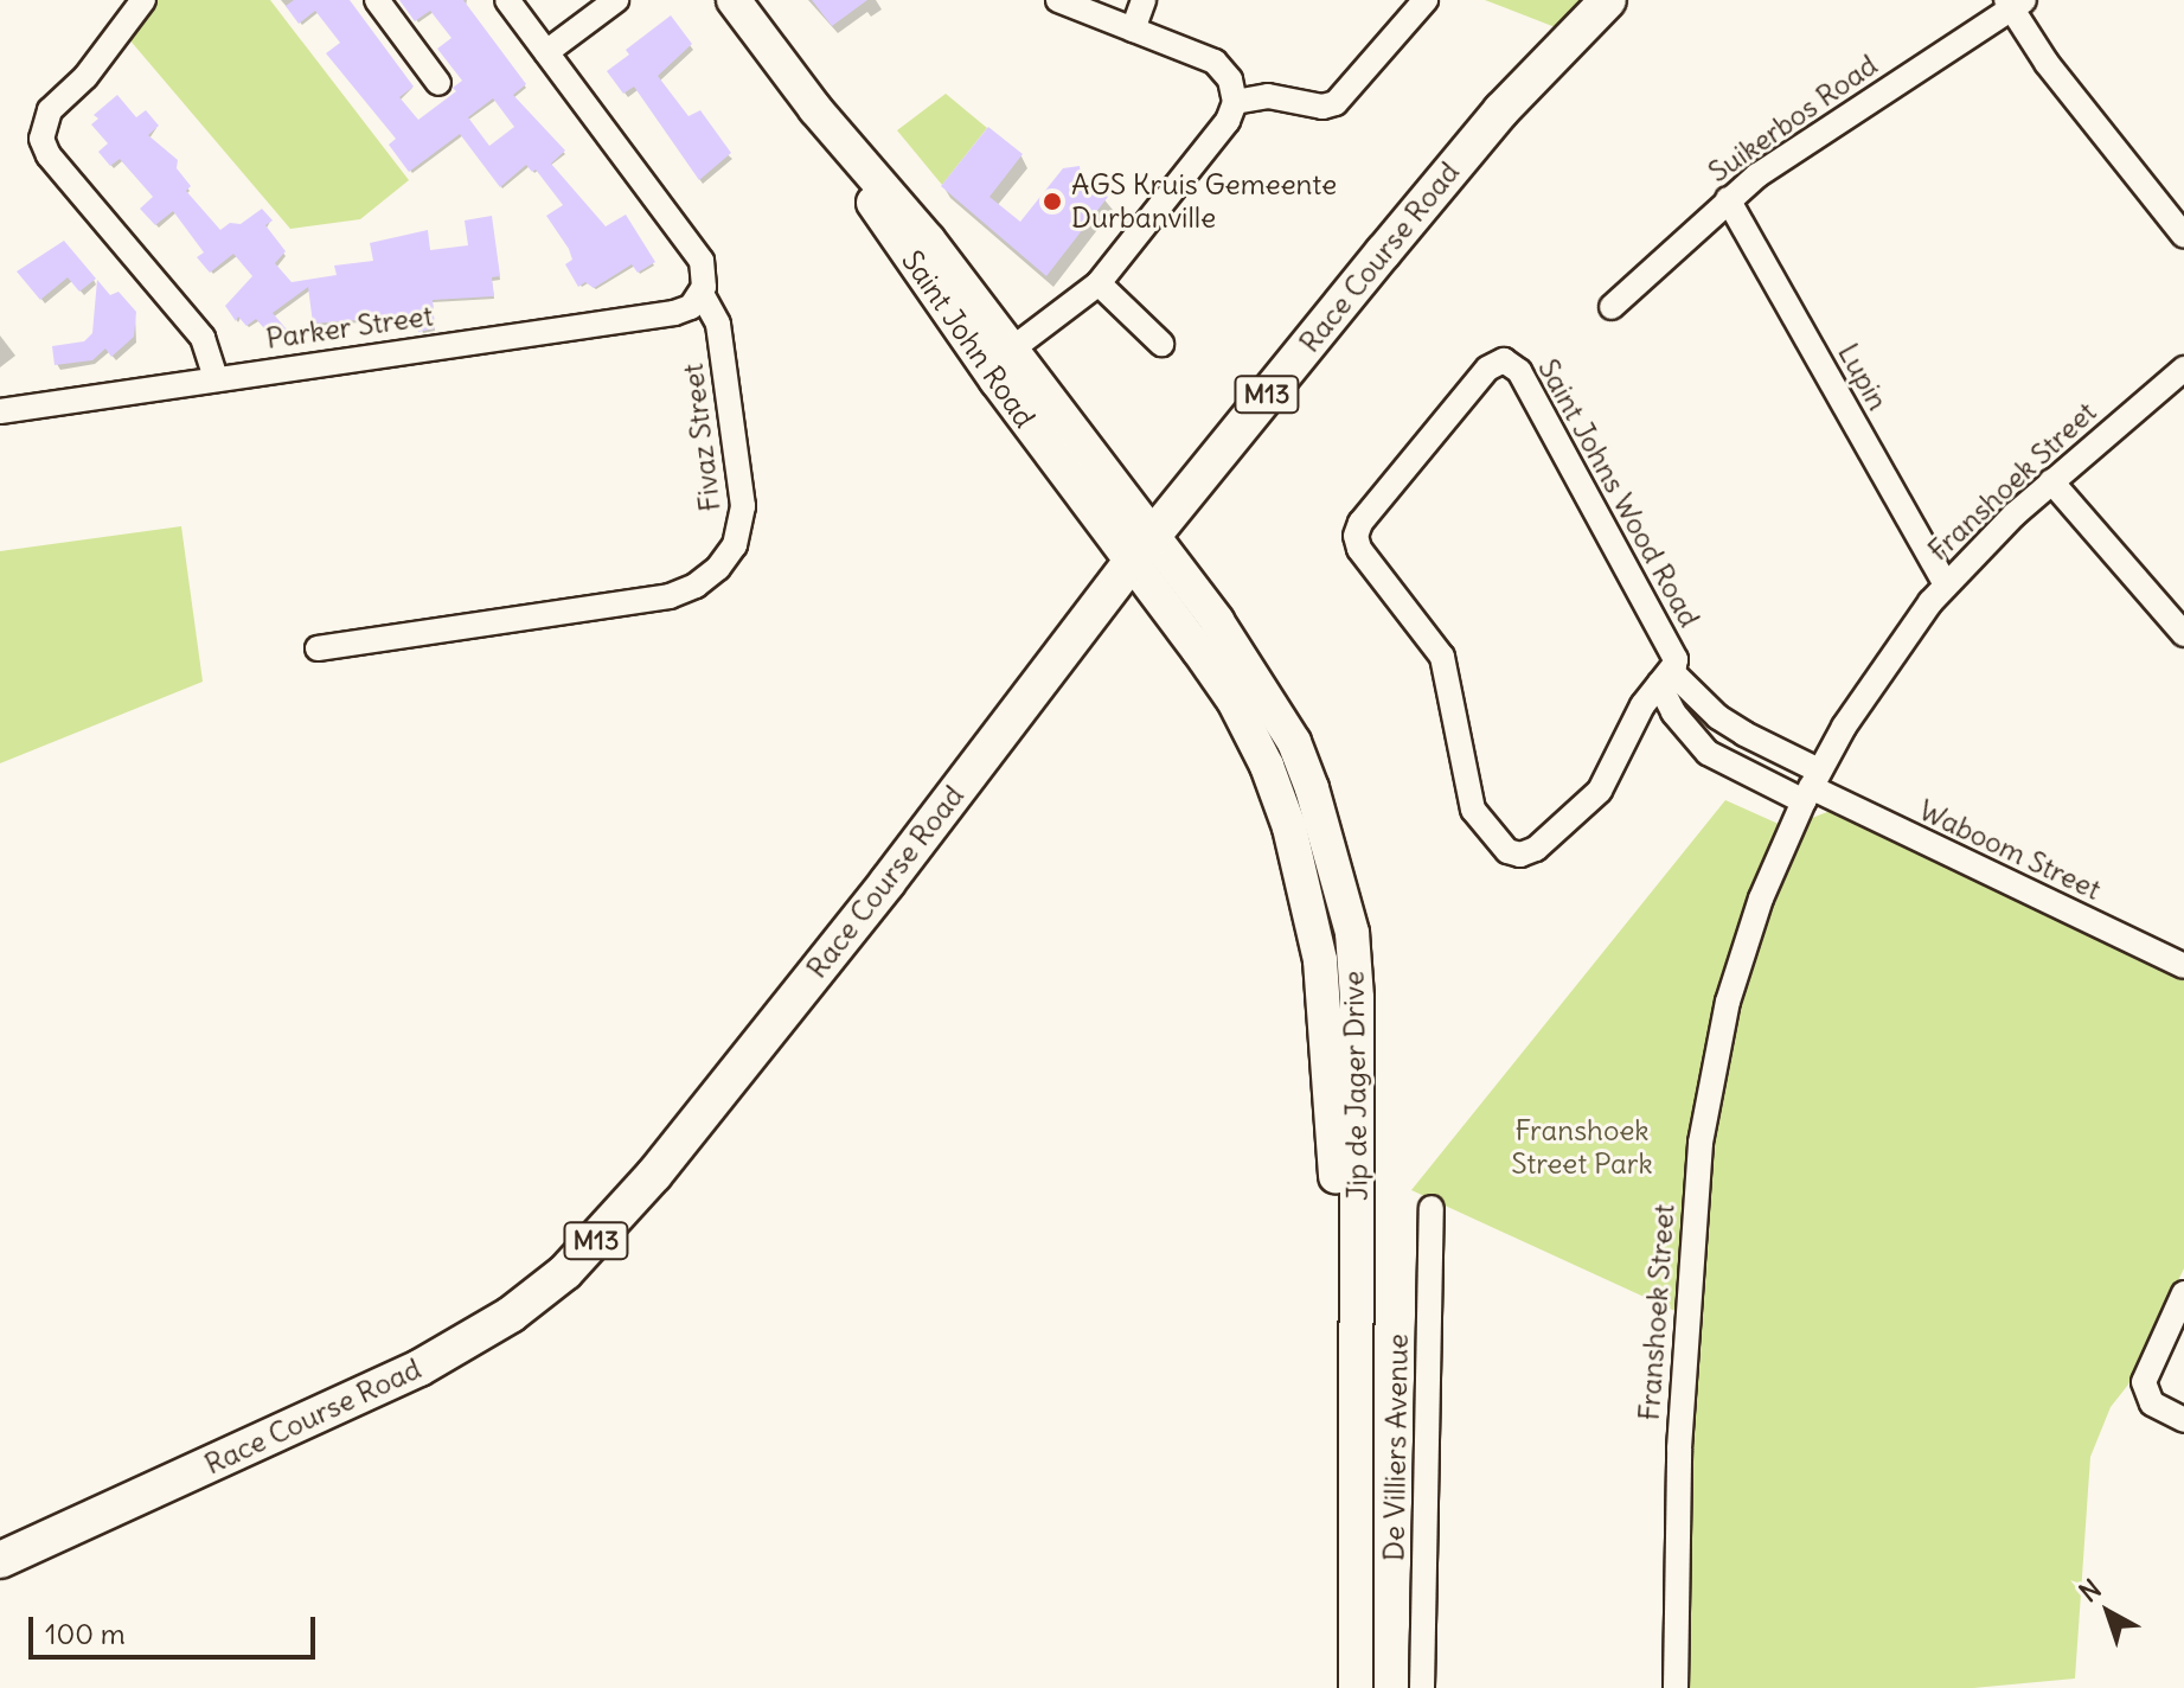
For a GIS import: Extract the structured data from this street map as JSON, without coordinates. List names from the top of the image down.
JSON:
{
  "streets": {
    "main road": [
      "Race Course Road",
      "Saint John Road",
      "M13",
      "Jip de Jager Drive"
    ],
    "street": [
      "Suikerbos Road",
      "Parker Street",
      "Lupin",
      "Fivaz Street",
      "Franshoek Street",
      "Saint Johns Wood Road",
      "Waboom Street",
      "De Villiers Avenue"
    ]
  },
  "crossings": [
    ["Suikerbos Road", "Lupin"],
    ["Race Course Road", "Saint John Road"],
    ["Race Course Road", "Jip de Jager Drive"],
    ["Parker Street", "Fivaz Street"],
    ["Saint John Road", "Jip de Jager Drive"],
    ["Lupin", "Franshoek Street"],
    ["Franshoek Street", "Waboom Street"]
  ],
  "parks": ["Franshoek Street Park"],
  "places": ["AGS Kruis Gemeente Durbanville"],
  "scale_bar": "100 m",
  "north": "top left"
}
